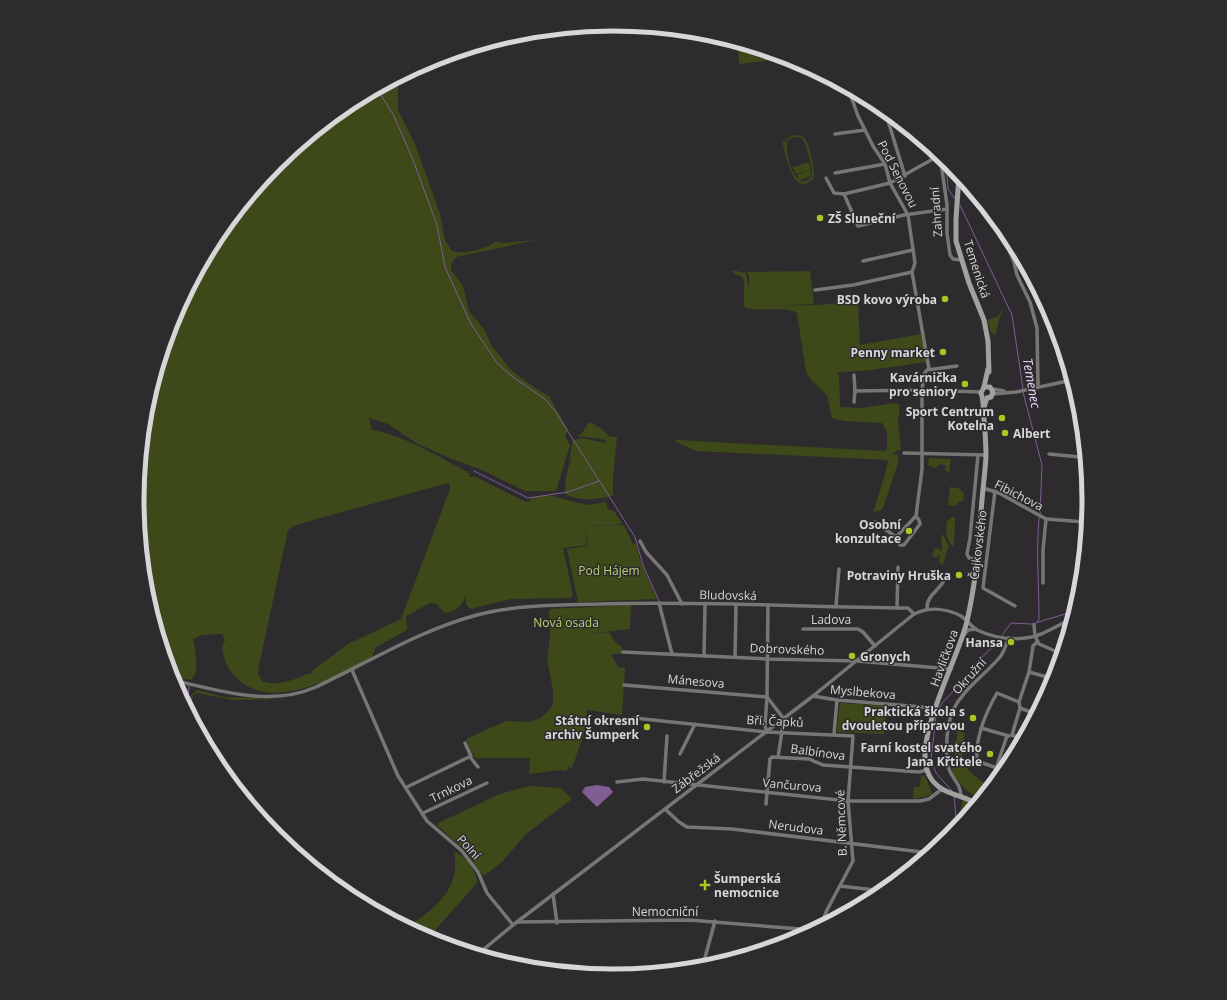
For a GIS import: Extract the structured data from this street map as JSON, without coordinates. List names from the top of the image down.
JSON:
{
  "streets": {
    "street": [
      "Pod Senovou",
      "Zahradní",
      "Temenická",
      "Fibichova",
      "Čajkovského",
      "Bludovská",
      "Ladova",
      "Dobrovského",
      "Havlíčkova",
      "Okružní",
      "Mánesova",
      "Myslbekova",
      "Bří. Čapků",
      "Balbínova",
      "Zábřežská",
      "Vančurova",
      "Trnkova",
      "B. Němcové",
      "Nerudova",
      "Polní",
      "Nemocniční"
    ]
  },
  "crossings": [
    ["Zahradní", "Temenická"],
    ["Temenická", "Fibichova"],
    ["Temenická", "Havlíčkova"],
    ["Fibichova", "Čajkovského"],
    ["Bludovská", "Zábřežská"],
    ["Bludovská", "Polní"],
    ["Ladova", "Zábřežská"],
    ["Dobrovského", "Havlíčkova"],
    ["Dobrovského", "Zábřežská"],
    ["Havlíčkova", "Myslbekova"],
    ["Havlíčkova", "Balbínova"],
    ["Myslbekova", "Zábřežská"],
    ["Bří. Čapků", "Balbínova"],
    ["Bří. Čapků", "Zábřežská"],
    ["Bří. Čapků", "B. Němcové"],
    ["Balbínova", "Zábřežská"],
    ["Balbínova", "Vančurova"],
    ["Balbínova", "B. Němcové"],
    ["Zábřežská", "Vančurova"],
    ["Zábřežská", "Nerudova"],
    ["Zábřežská", "Polní"],
    ["Zábřežská", "Nemocniční"],
    ["Vančurova", "B. Němcové"],
    ["Trnkova", "Polní"],
    ["B. Němcové", "Nerudova"]
  ],
  "water": ["Temenec"],
  "parks": ["Pod Hájem", "Nová osada"],
  "places": {
    "other": [
      "ZŠ Sluneční",
      "BSD kovo výroba",
      "Penny market",
      "Kavárnička pro seniory",
      "Sport Centrum Kotelna",
      "Albert",
      "Osobní konzultace",
      "Potraviny Hruška",
      "Hansa",
      "Gronych",
      "Praktická škola s dvouletou přípravou",
      "Státní okresní archiv Šumperk",
      "Farní kostel svatého Jana Křtitele"
    ],
    "health": ["Šumperská nemocnice"]
  }
}
